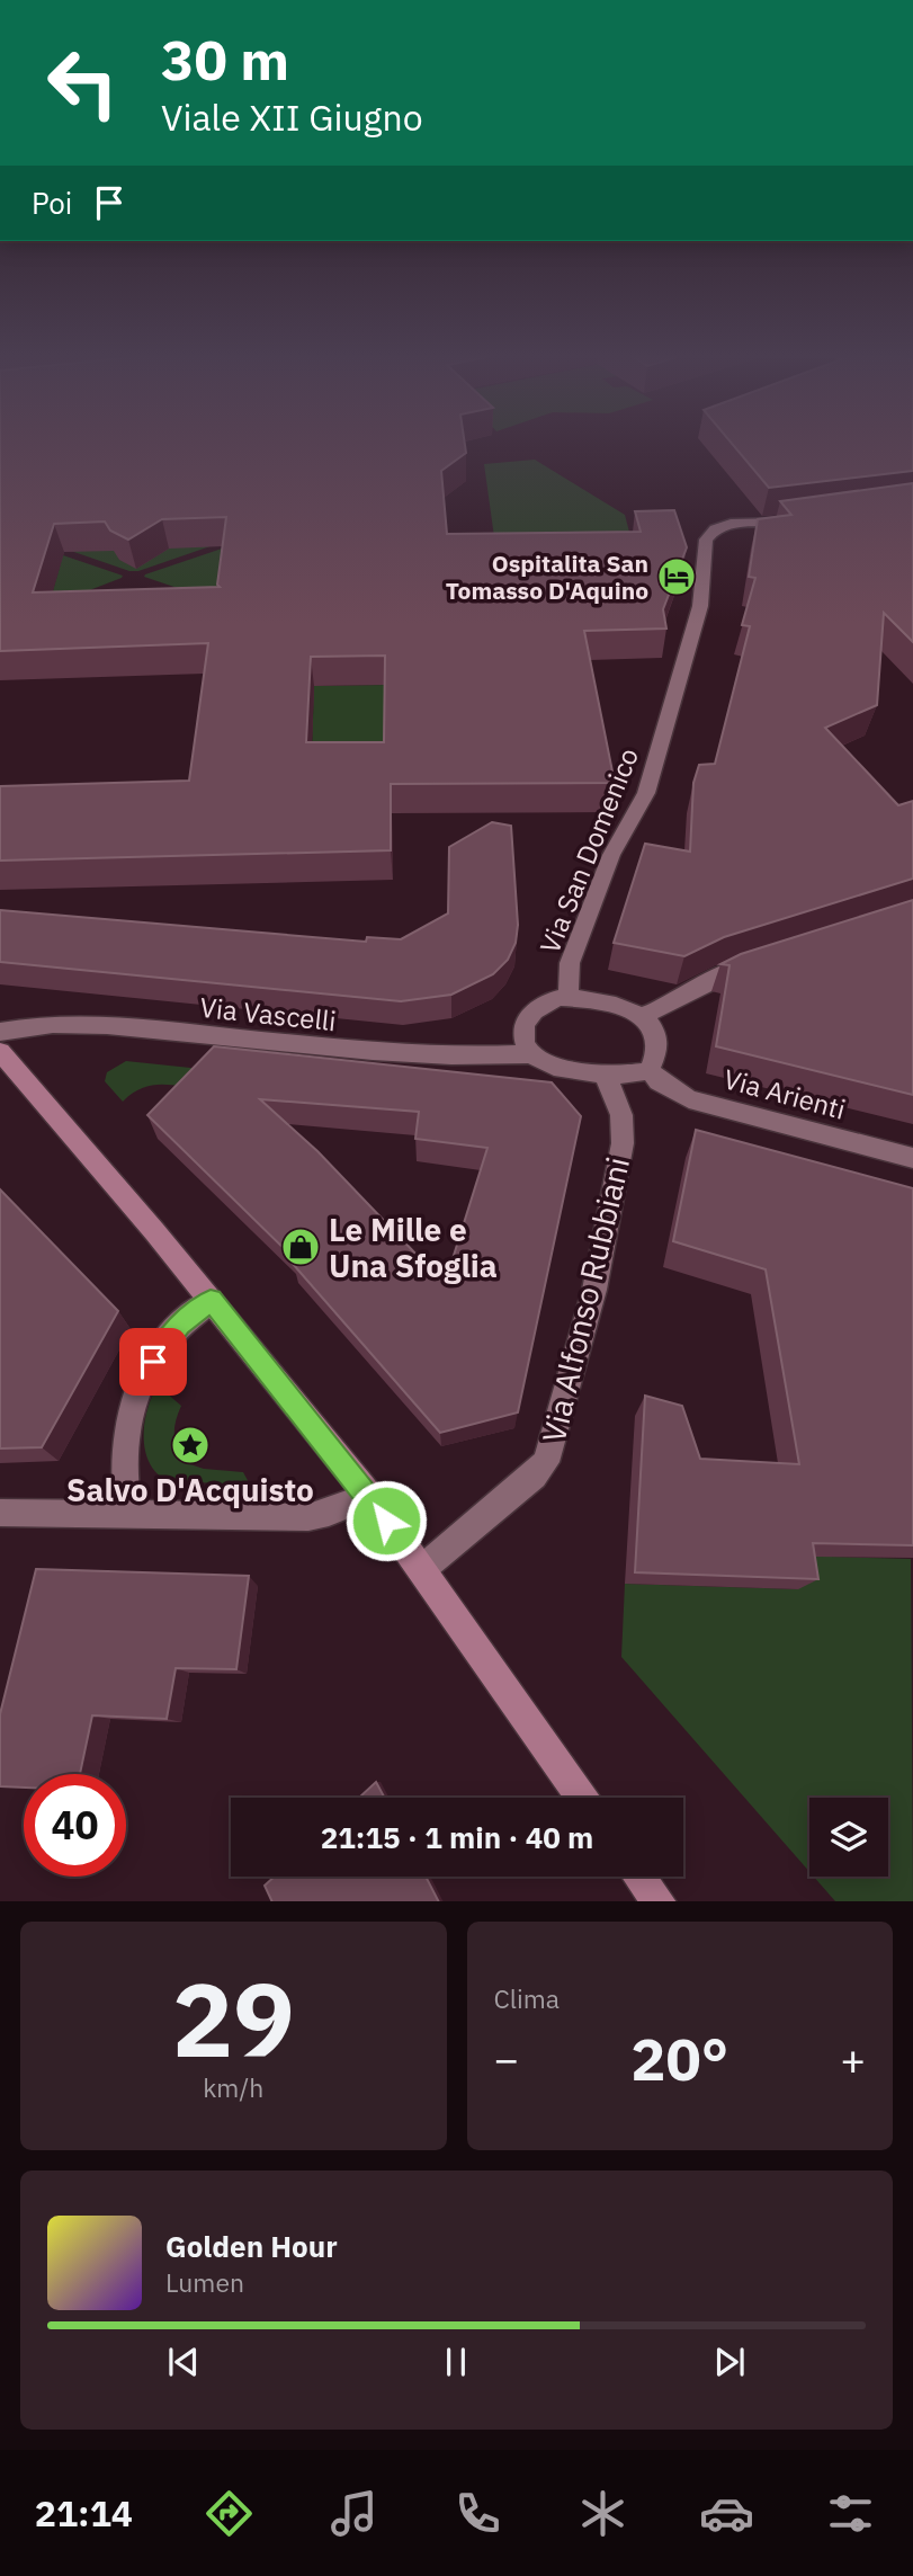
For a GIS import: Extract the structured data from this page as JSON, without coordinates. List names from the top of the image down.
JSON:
{
  "streets": {
    "street": [
      "Via San Domenico",
      "Via Vascelli",
      "Via Arienti",
      "Via Alfonso Rubbiani"
    ]
  },
  "places": {
    "hotel": ["Ospitalita San Tomasso D'Aquino"],
    "shop": ["Le Mille e Una Sfoglia"],
    "place": ["Salvo D'Acquisto"]
  },
  "page": {
    "turn": ["30 m", "Viale XII Giugno"],
    "then": "Poi",
    "limit": "40",
    "trip": "21:15 · 1 min · 40 m",
    "tile": [
      ["29", "km/h"],
      "Clima"
    ],
    "heat": ["−", "20°", "+"],
    "song": ["Golden Hour", "Lumen"],
    "tabs": "21:14"
  }
}
